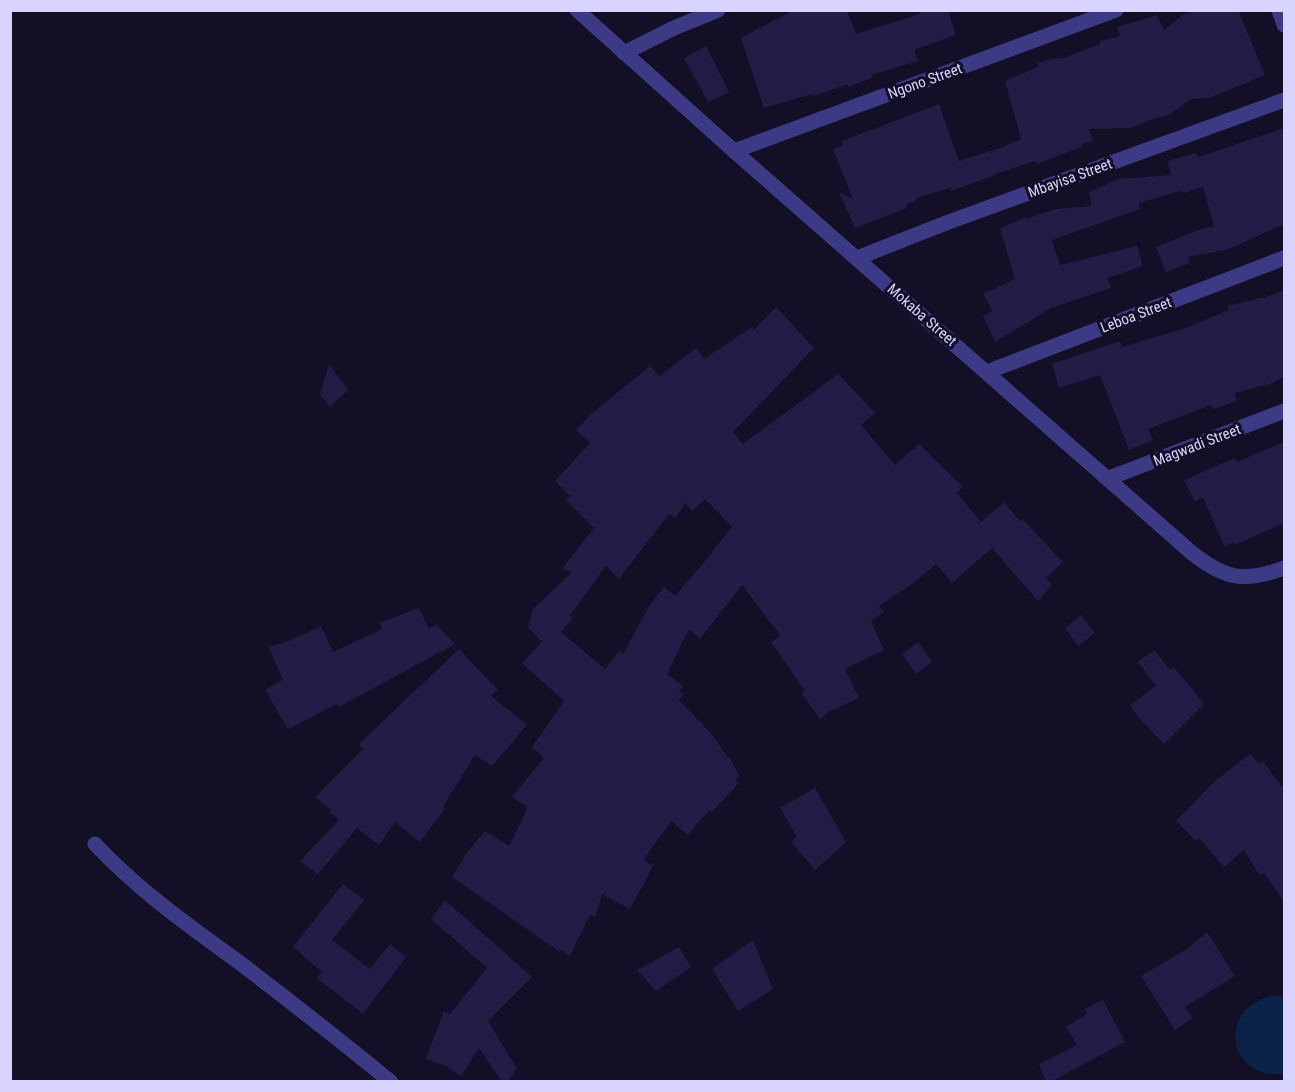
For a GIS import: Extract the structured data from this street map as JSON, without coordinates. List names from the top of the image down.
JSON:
{
  "streets": {
    "street": [
      "Ngono Street",
      "Mbayisa Street",
      "Mokaba Street",
      "Leboa Street",
      "Magwadi Street"
    ]
  },
  "crossings": [
    ["Ngono Street", "Mokaba Street"],
    ["Mbayisa Street", "Mokaba Street"],
    ["Mokaba Street", "Leboa Street"],
    ["Mokaba Street", "Magwadi Street"]
  ]
}
